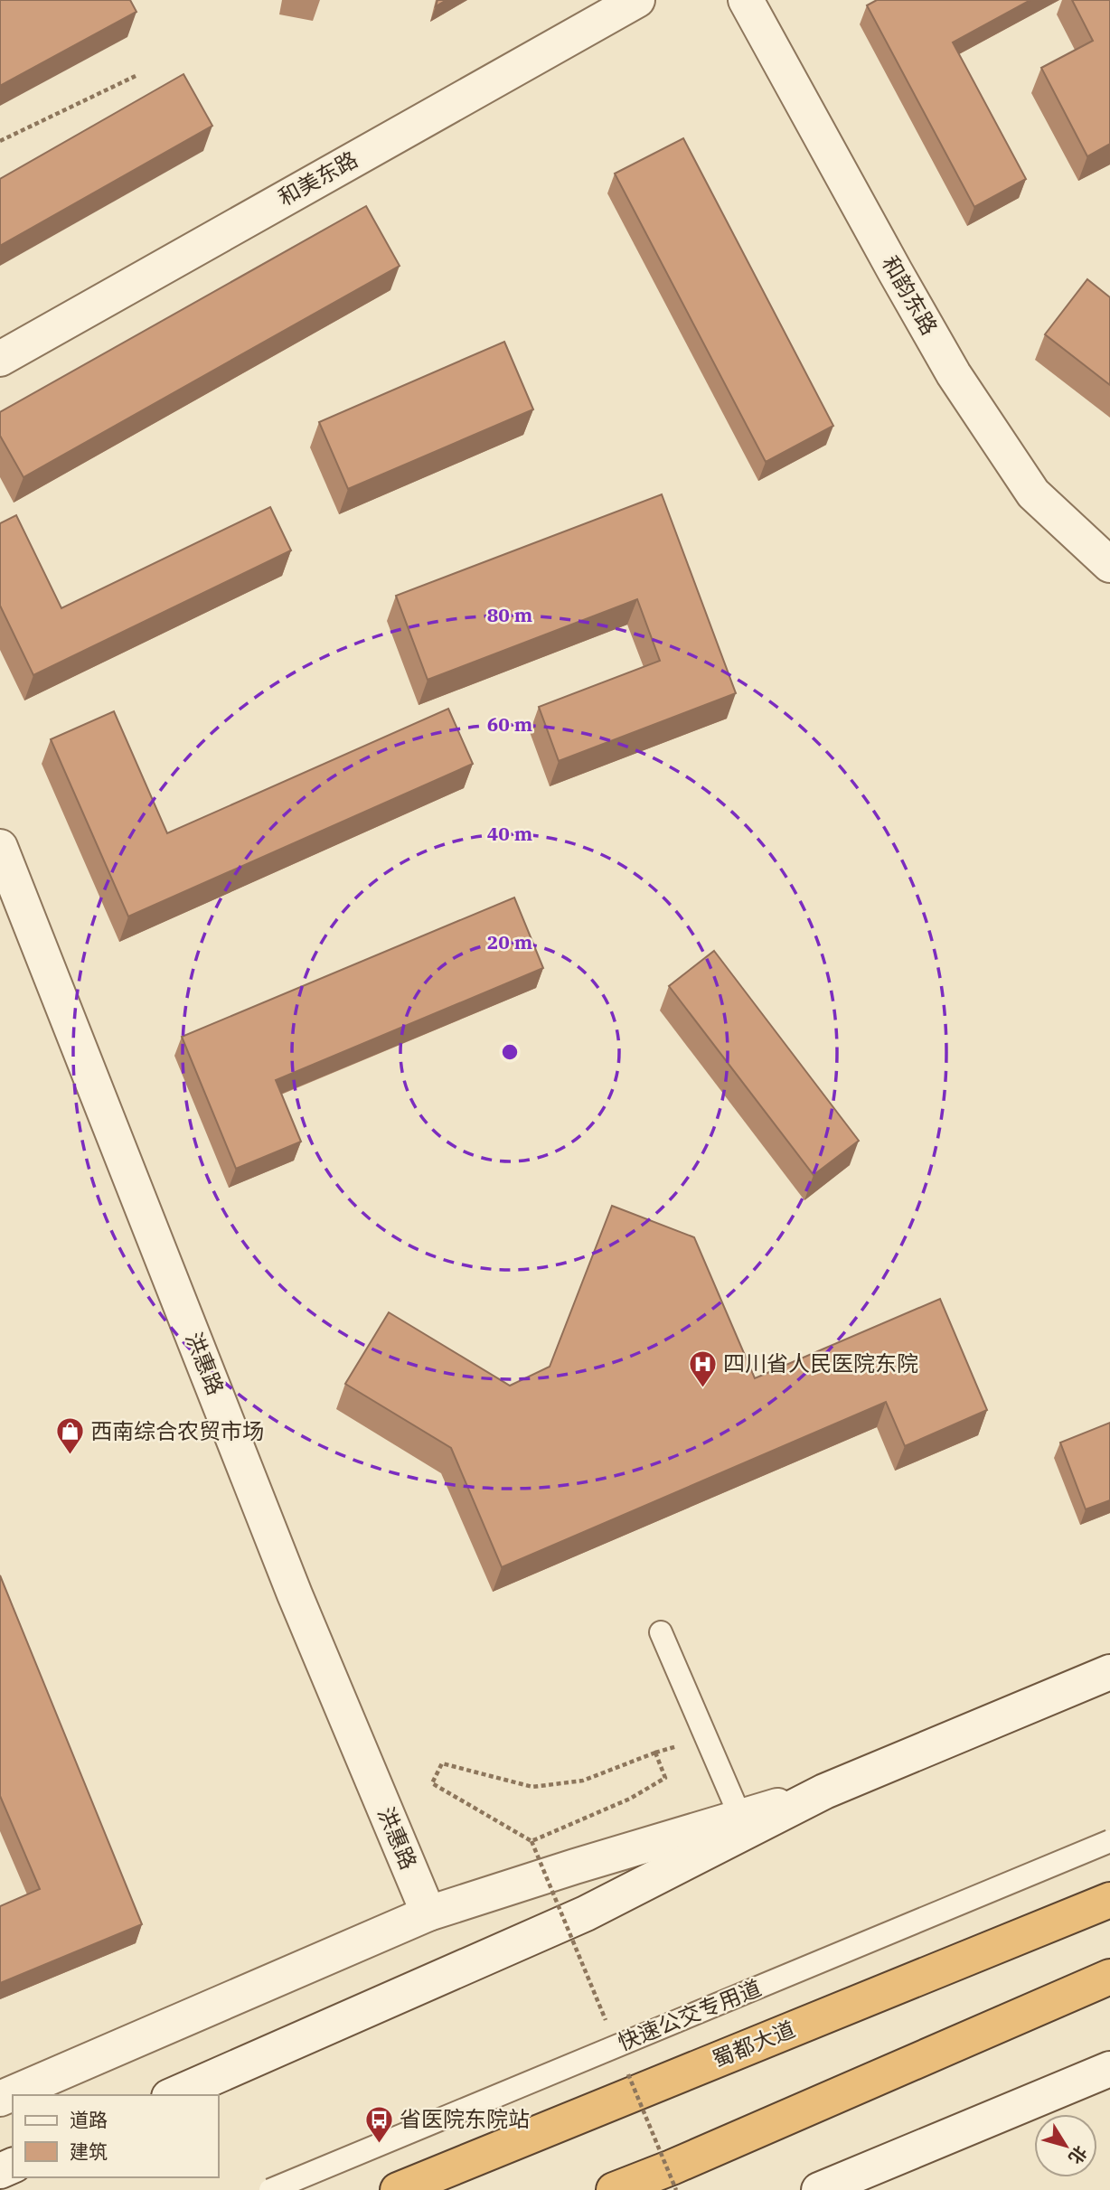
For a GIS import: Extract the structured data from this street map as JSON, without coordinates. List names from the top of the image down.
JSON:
{
  "streets": {
    "highway": ["蜀都大道"],
    "street": ["和美东路", "和韵东路", "洪惠路"],
    "lane": ["快速公交专用道"]
  },
  "places": {
    "hospital": ["四川省人民医院东院"],
    "shop": ["西南综合农贸市场"],
    "bus stop": ["省医院东院站"]
  },
  "legend": ["道路", "建筑"],
  "north": "bottom right",
  "rings": [
    "80 m",
    "60 m",
    "40 m",
    "20 m"
  ]
}
